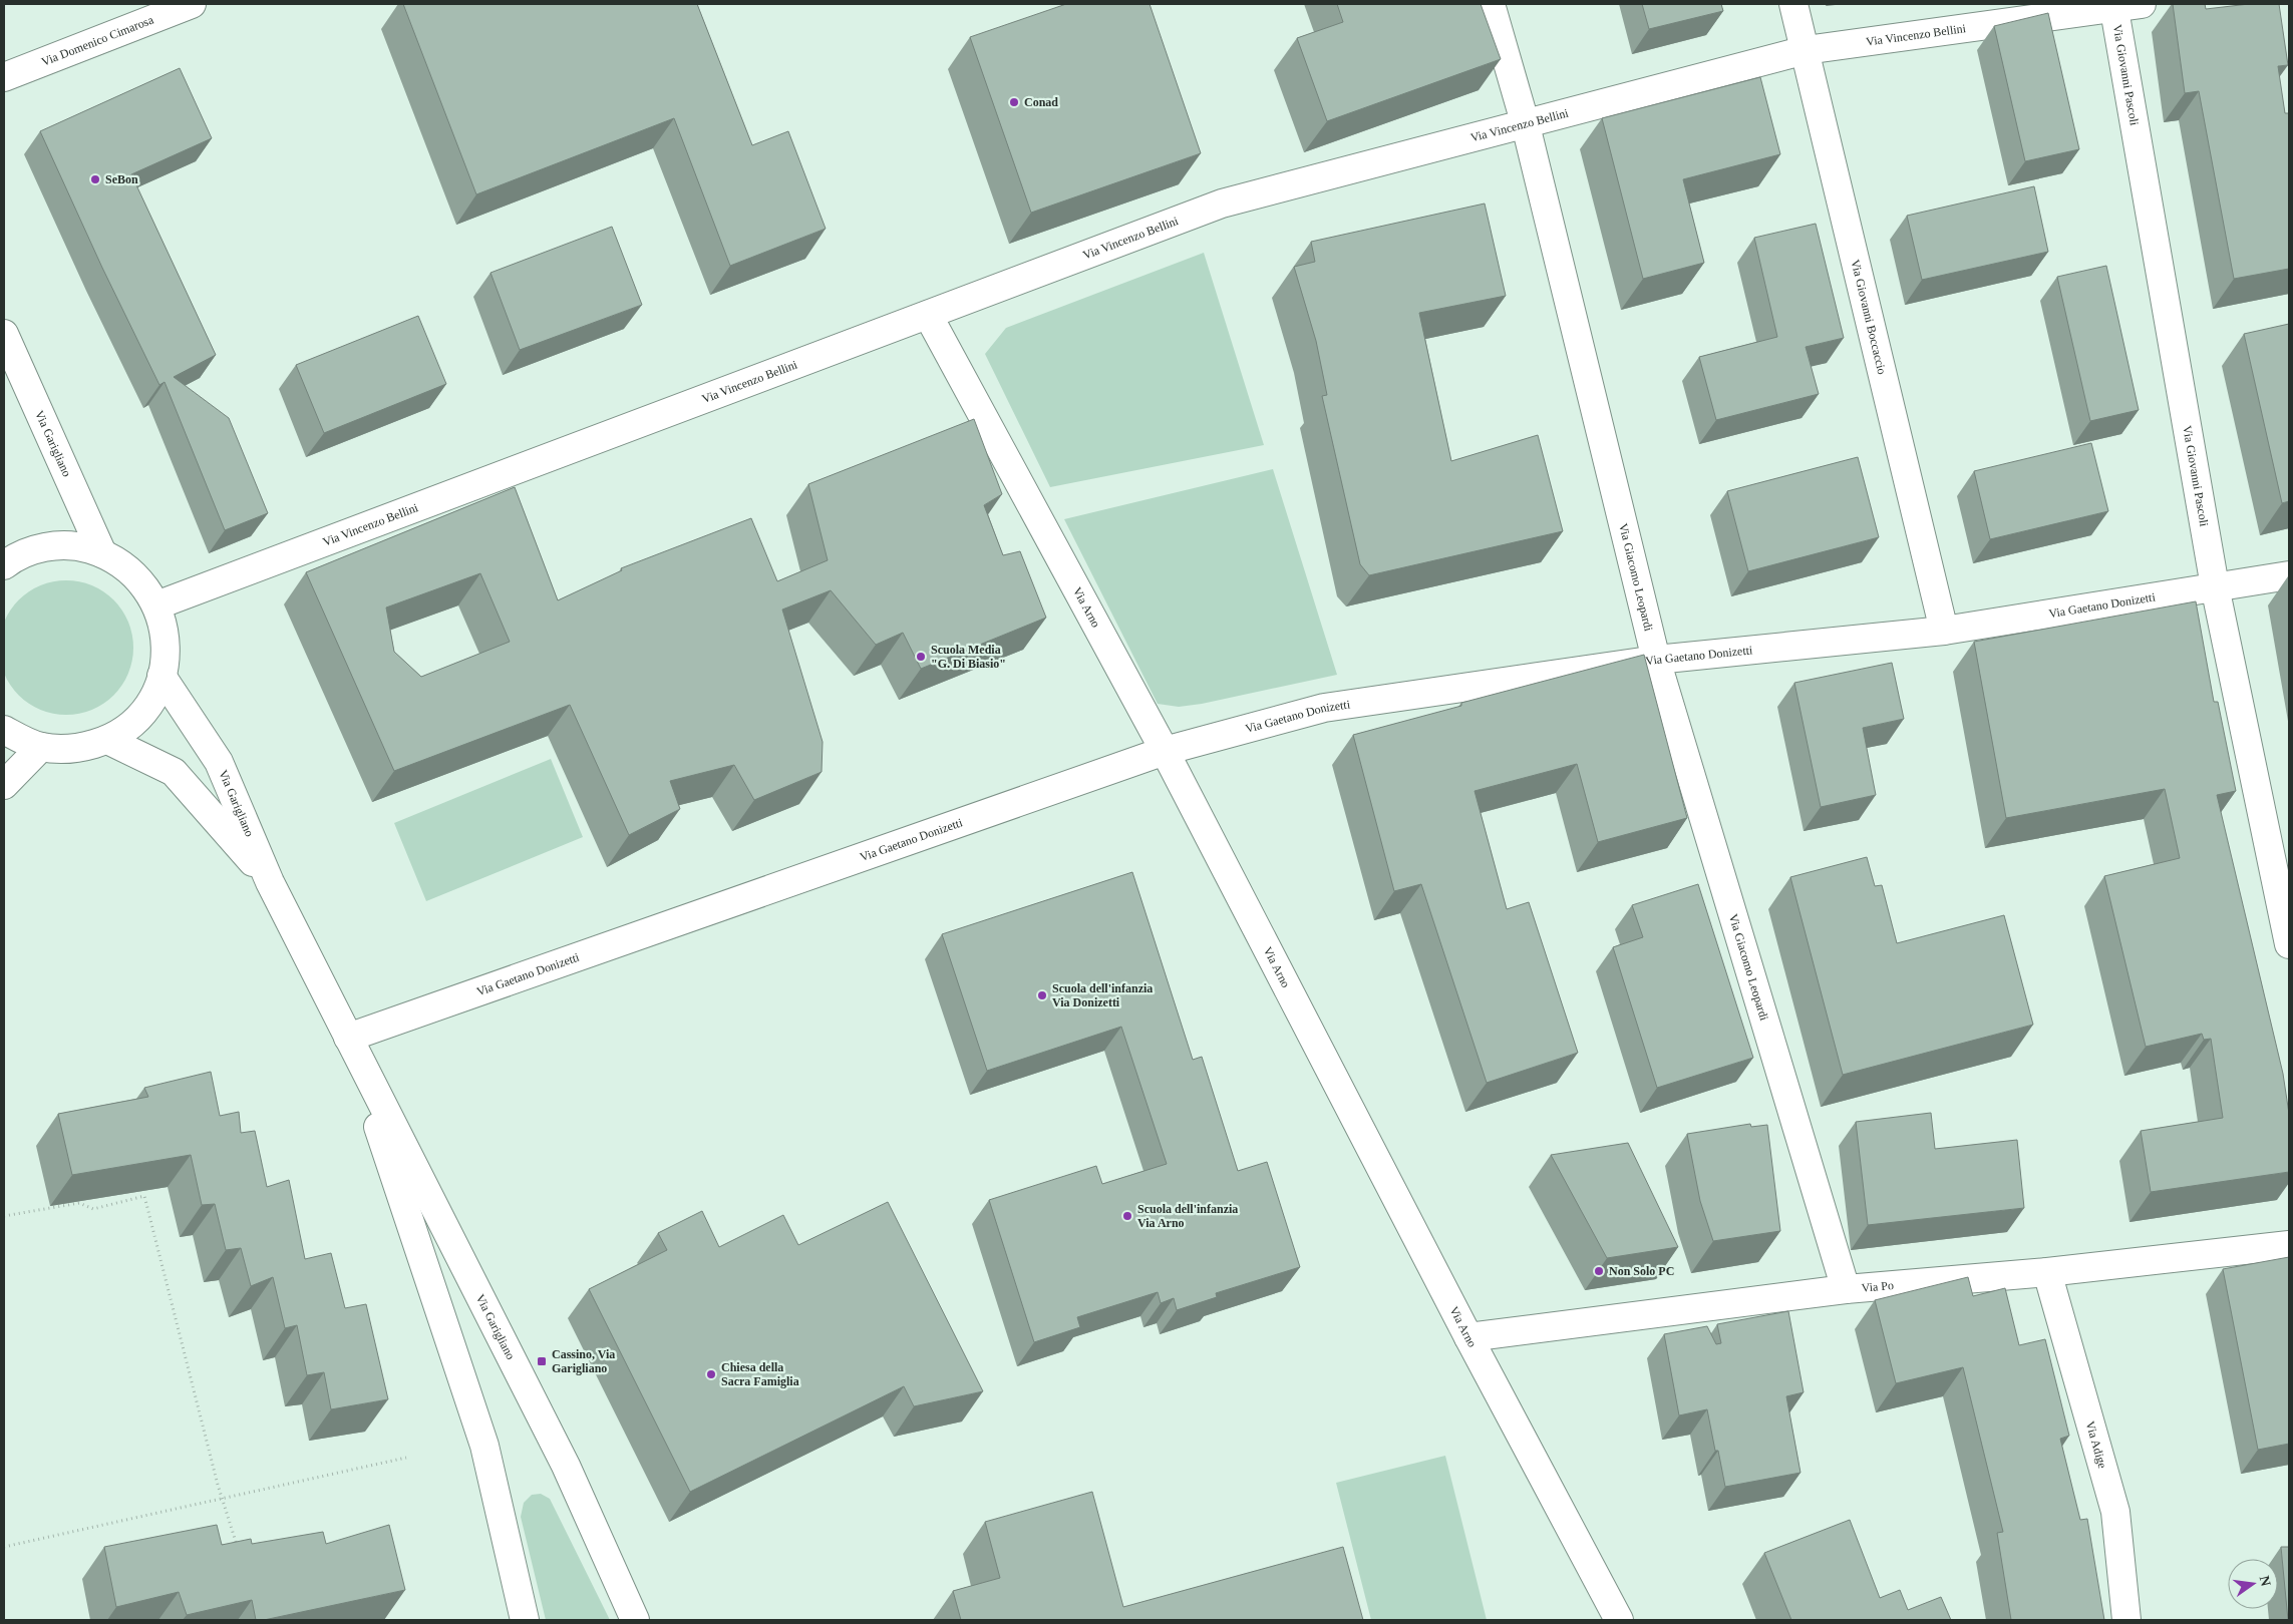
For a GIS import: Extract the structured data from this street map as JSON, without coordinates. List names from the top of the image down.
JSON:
{
  "streets": {
    "street": [
      "Via Vincenzo Bellini",
      "Via Domenico Cimarosa",
      "Via Giovanni Pascoli",
      "Via Giovanni Boccaccio",
      "Via Garigliano",
      "Via Giacomo Leopardi",
      "Via Gaetano Donizetti",
      "Via Arno",
      "Via Po",
      "Via Adige"
    ]
  },
  "crossings": [
    ["Via Vincenzo Bellini", "Via Giovanni Pascoli"],
    ["Via Vincenzo Bellini", "Via Giovanni Boccaccio"],
    ["Via Vincenzo Bellini", "Via Giacomo Leopardi"],
    ["Via Vincenzo Bellini", "Via Arno"],
    ["Via Giovanni Pascoli", "Via Gaetano Donizetti"],
    ["Via Giovanni Boccaccio", "Via Gaetano Donizetti"],
    ["Via Garigliano", "Via Gaetano Donizetti"],
    ["Via Giacomo Leopardi", "Via Gaetano Donizetti"],
    ["Via Giacomo Leopardi", "Via Po"],
    ["Via Gaetano Donizetti", "Via Arno"],
    ["Via Arno", "Via Po"],
    ["Via Po", "Via Adige"]
  ],
  "places": {
    "other": [
      "Conad",
      "SeBon",
      "Scuola Media \"G. Di Biasio\"",
      "Scuola dell'infanzia Via Donizetti",
      "Scuola dell'infanzia Via Arno",
      "Non Solo PC",
      "Chiesa della Sacra Famiglia"
    ],
    "transit": ["Cassino, Via Garigliano"]
  },
  "north": "right"
}
